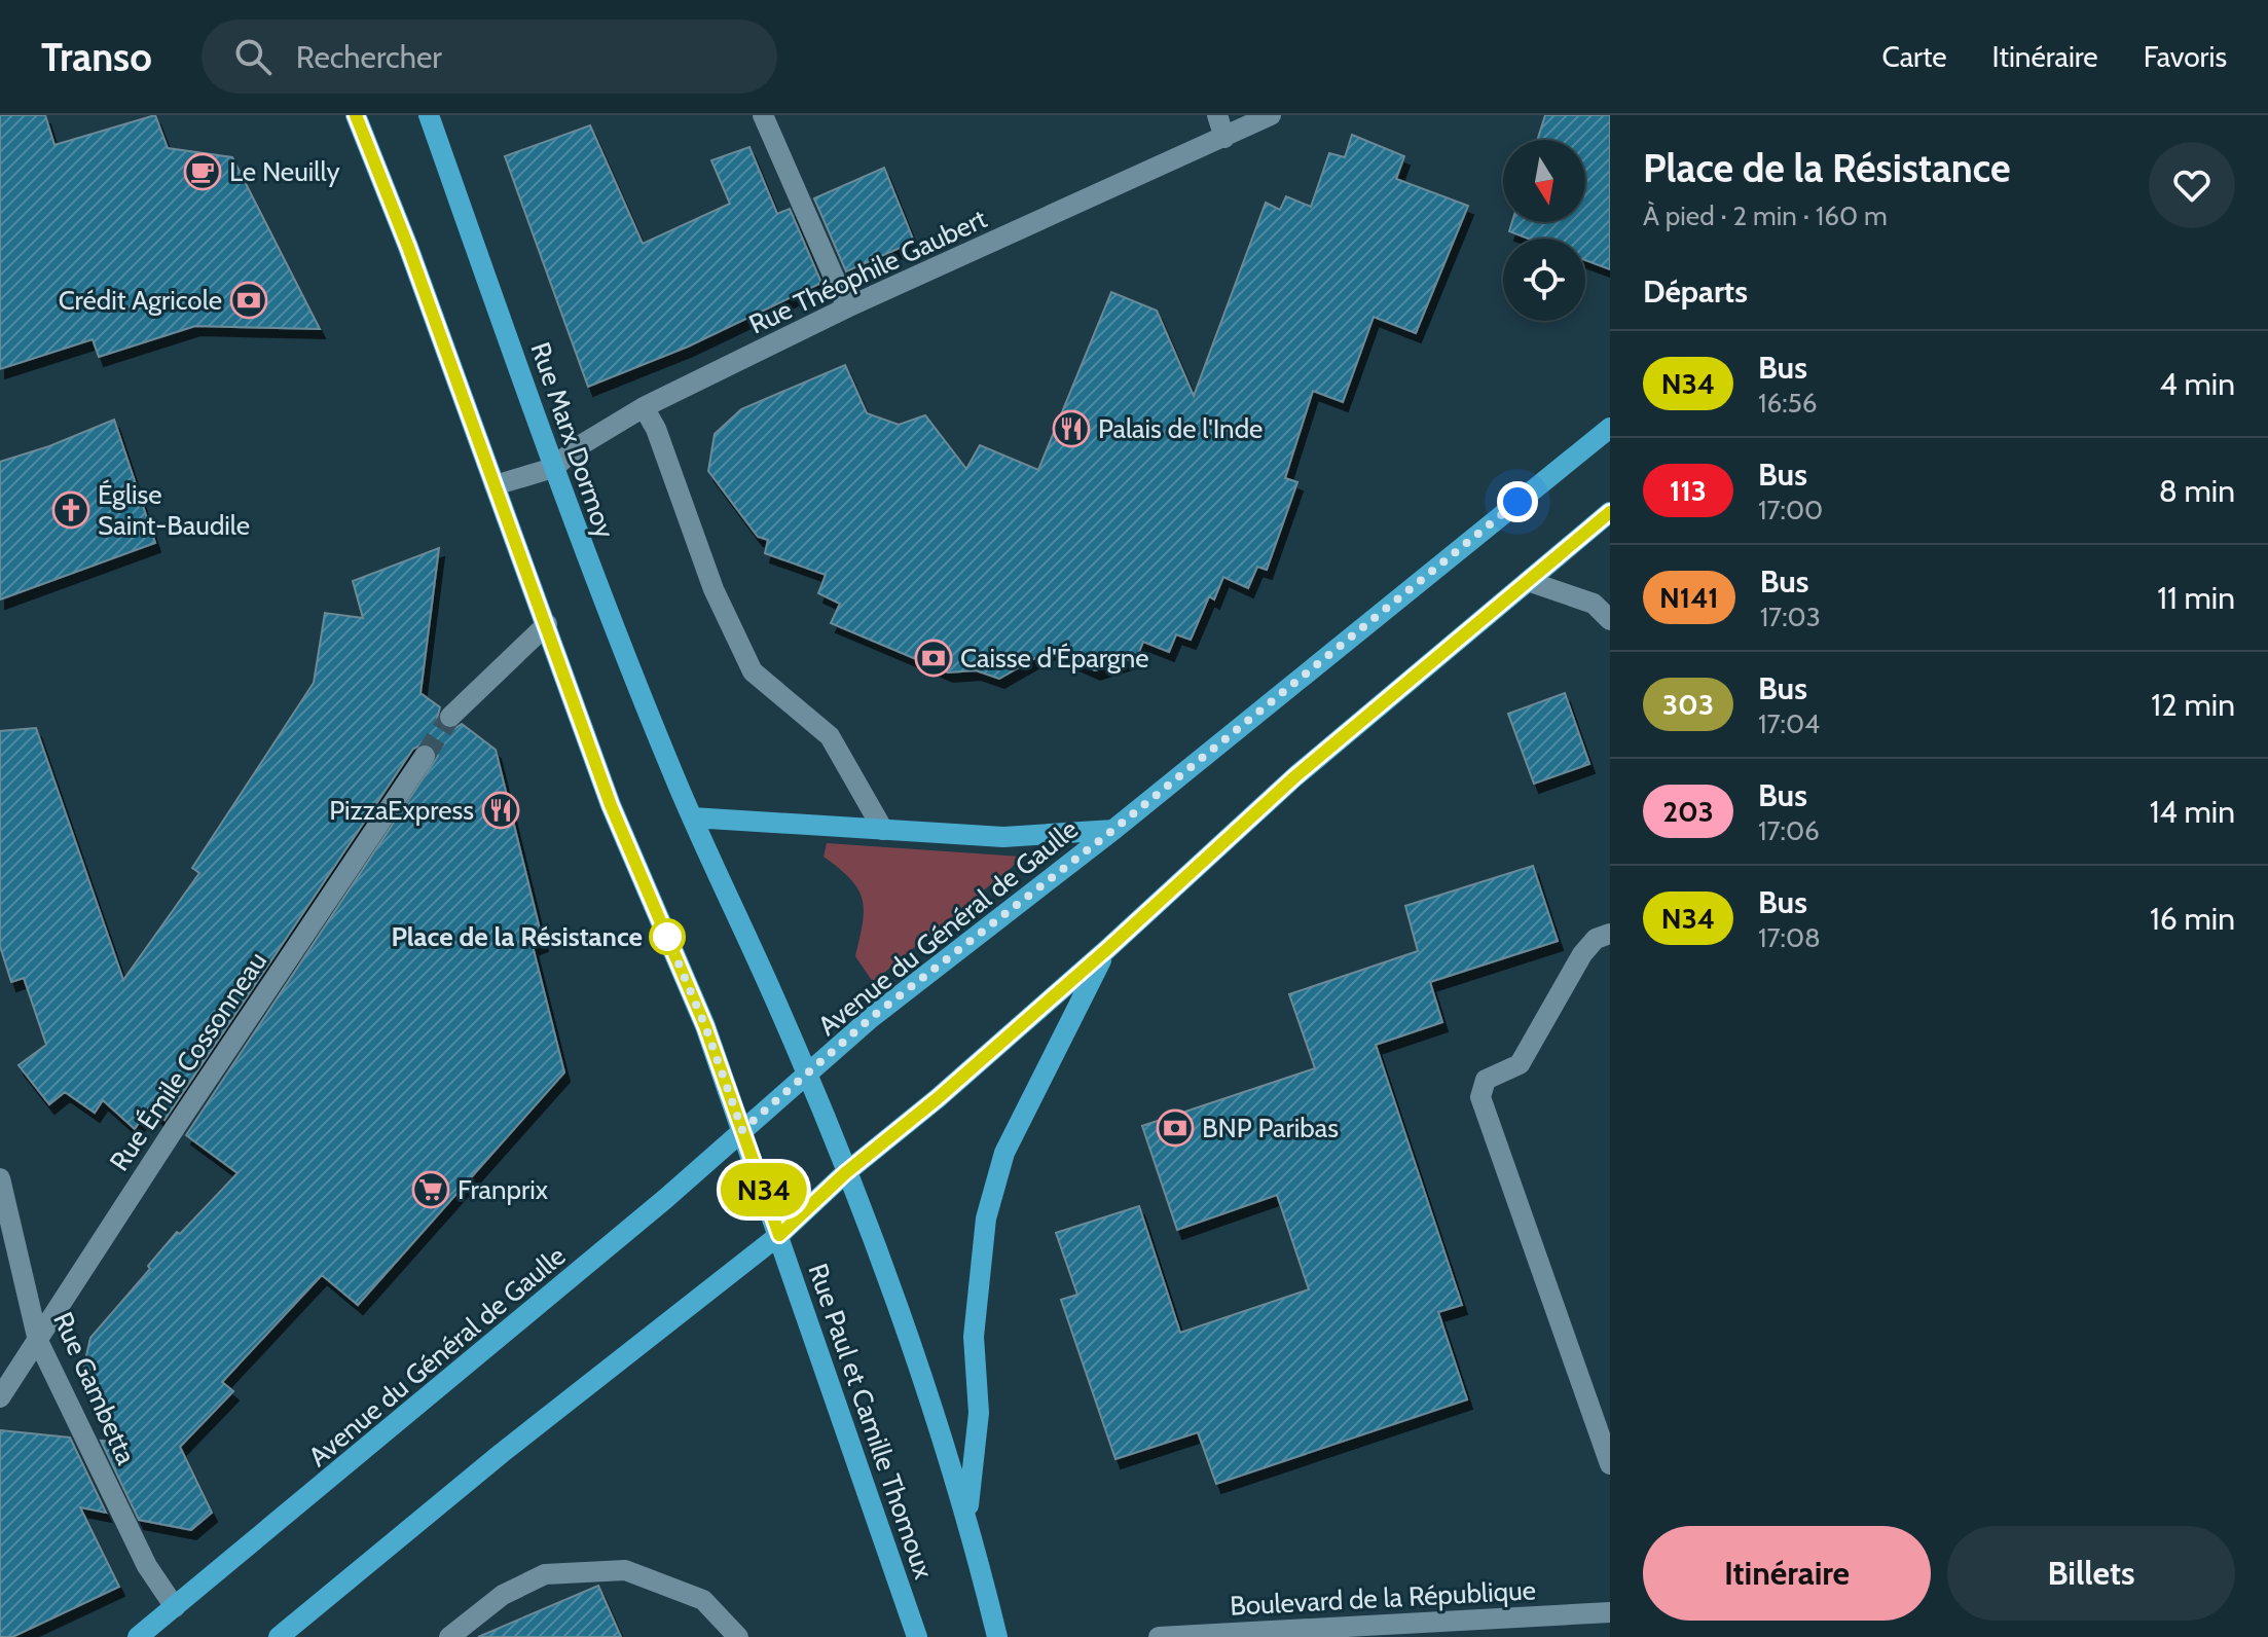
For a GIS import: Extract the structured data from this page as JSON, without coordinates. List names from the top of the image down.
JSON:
{
  "streets": {
    "main road": ["Rue Marx Dormoy", "Avenue du Général de Gaulle", "Rue Paul et Camille Thomoux"],
    "street": [
      "Rue Théophile Gaubert",
      "Rue Émile Cossonneau",
      "Rue Gambetta",
      "Boulevard de la République"
    ]
  },
  "crossings": [
    ["Rue Théophile Gaubert", "Rue Marx Dormoy"],
    ["Avenue du Général de Gaulle", "Rue Gambetta"],
    ["Avenue du Général de Gaulle", "Rue Paul et Camille Thomoux"],
    ["Rue Émile Cossonneau", "Rue Gambetta"]
  ],
  "places": {
    "cafe": ["Le Neuilly"],
    "bank": ["Crédit Agricole", "Caisse d'Épargne", "BNP Paribas"],
    "restaurant": ["Palais de l'Inde", "PizzaExpress"],
    "church": ["Église Saint-Baudile"],
    "other": ["Place de la Résistance"],
    "supermarket": ["Franprix"]
  },
  "lines": ["bus line N34"],
  "north": "bottom",
  "page": {
    "header": "Transo",
    "search": "Rechercher",
    "nav": ["Carte", "Itinéraire", "Favoris"],
    "on_map": "N34",
    "heading": [
      ["Place de la Résistance", "À pied · 2 min · 160 m"],
      "Départs"
    ],
    "list": [
      {
        "mark": "N34",
        "name": "Bus",
        "note": "16:56",
        "value": "4 min"
      },
      {
        "mark": "113",
        "name": "Bus",
        "note": "17:00",
        "value": "8 min"
      },
      {
        "mark": "N141",
        "name": "Bus",
        "note": "17:03",
        "value": "11 min"
      },
      {
        "mark": "303",
        "name": "Bus",
        "note": "17:04",
        "value": "12 min"
      },
      {
        "mark": "203",
        "name": "Bus",
        "note": "17:06",
        "value": "14 min"
      },
      {
        "mark": "N34",
        "name": "Bus",
        "note": "17:08",
        "value": "16 min"
      }
    ],
    "buttons": ["Itinéraire", "Billets"]
  }
}
